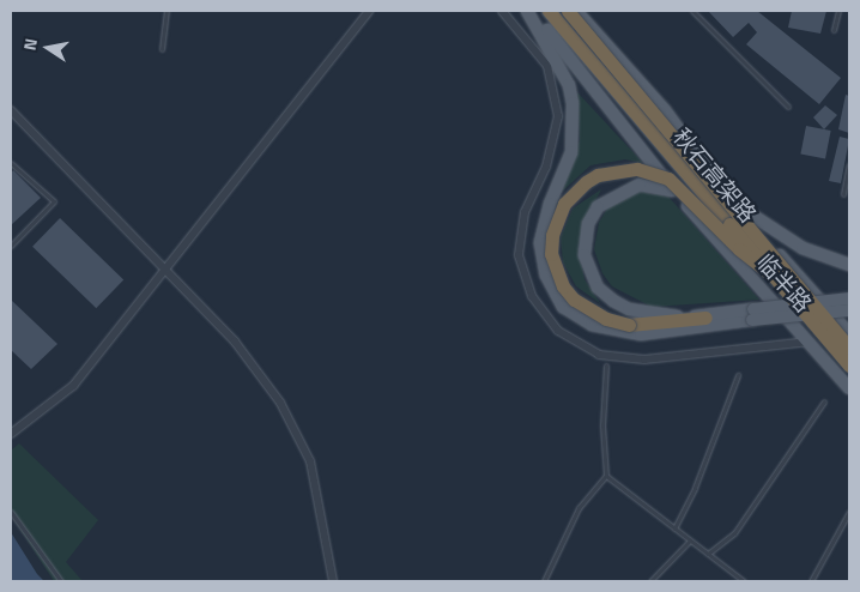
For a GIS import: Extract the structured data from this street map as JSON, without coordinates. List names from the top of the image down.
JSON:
{
  "streets": {
    "highway": ["秋石高架路"],
    "main road": ["临半路"]
  },
  "north": "left"
}
